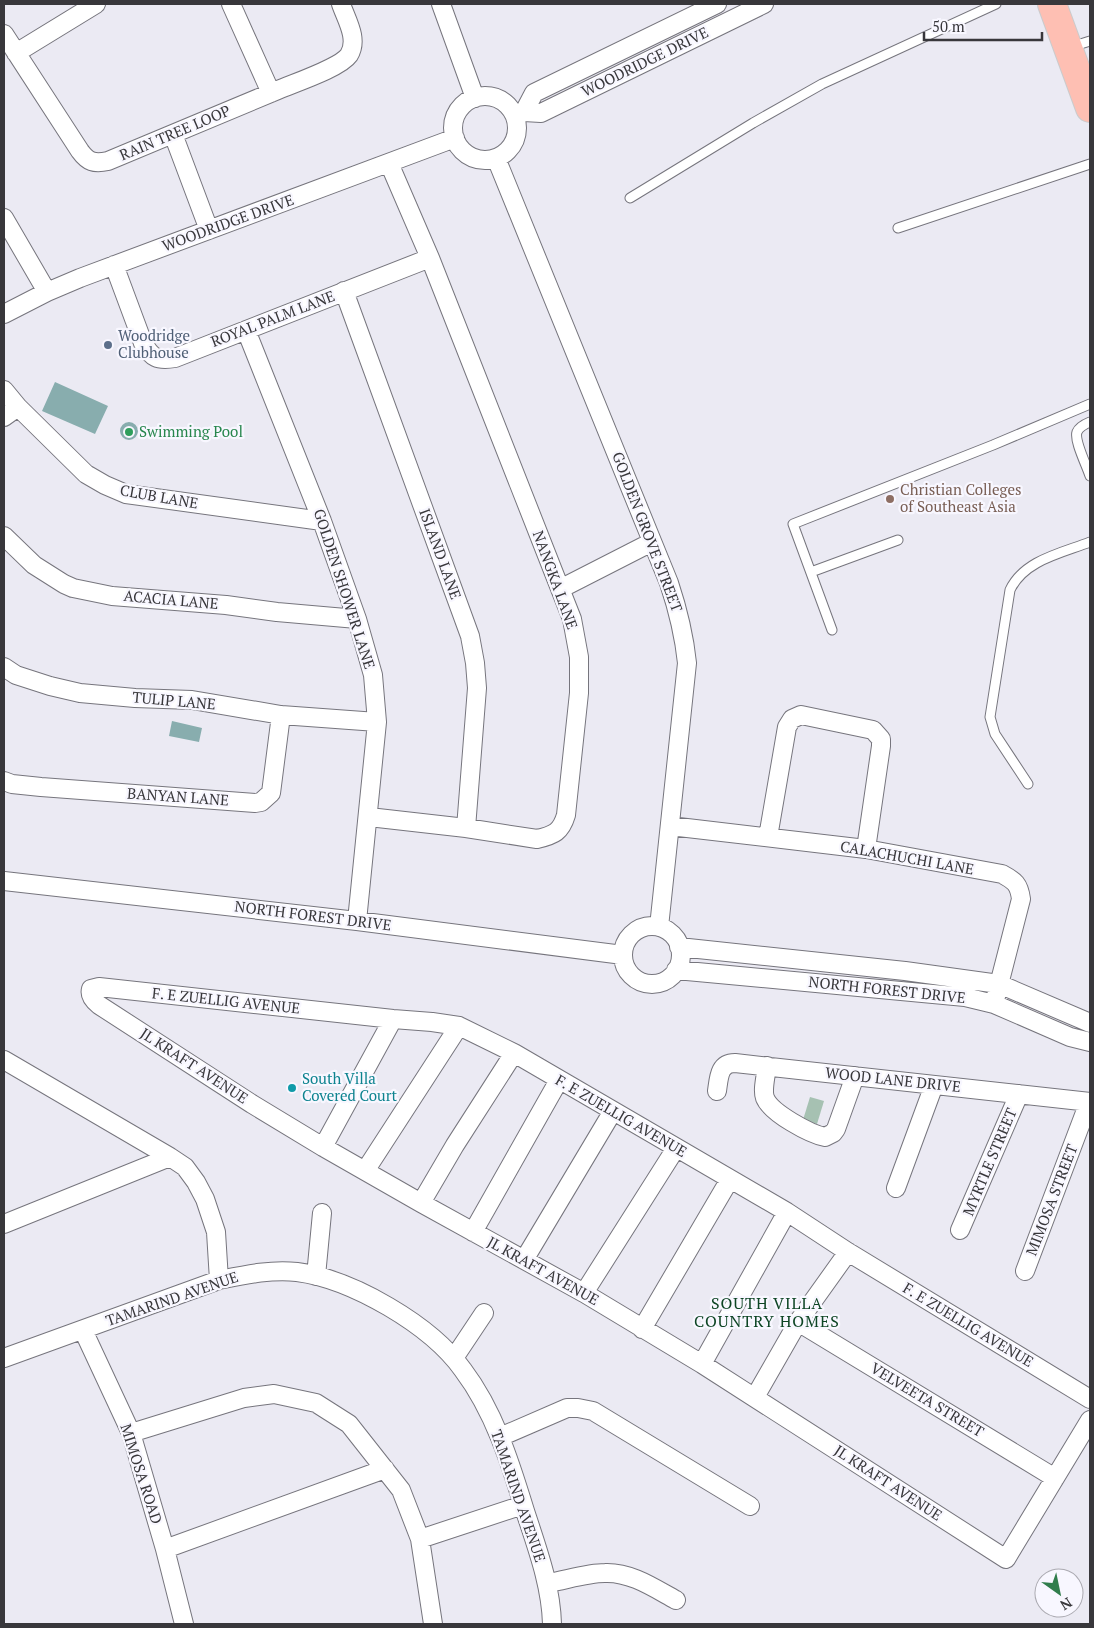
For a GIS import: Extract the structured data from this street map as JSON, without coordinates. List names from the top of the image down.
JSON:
{
  "streets": {
    "street": [
      "WOODRIDGE DRIVE",
      "RAIN TREE LOOP",
      "ROYAL PALM LANE",
      "CLUB LANE",
      "GOLDEN GROVE STREET",
      "ISLAND LANE",
      "NANGKA LANE",
      "GOLDEN SHOWER LANE",
      "ACACIA LANE",
      "TULIP LANE",
      "BANYAN LANE",
      "CALACHUCHI LANE",
      "NORTH FOREST DRIVE",
      "F. E ZUELLIG AVENUE",
      "JL KRAFT AVENUE",
      "WOOD LANE DRIVE",
      "MYRTLE STREET",
      "MIMOSA STREET",
      "TAMARIND AVENUE",
      "VELVEETA STREET",
      "MIMOSA ROAD"
    ]
  },
  "crossings": [
    ["WOODRIDGE DRIVE", "ROYAL PALM LANE"],
    ["WOODRIDGE DRIVE", "GOLDEN GROVE STREET"],
    ["WOODRIDGE DRIVE", "NANGKA LANE"],
    ["ROYAL PALM LANE", "ISLAND LANE"],
    ["ROYAL PALM LANE", "NANGKA LANE"],
    ["ROYAL PALM LANE", "GOLDEN SHOWER LANE"],
    ["CLUB LANE", "GOLDEN SHOWER LANE"],
    ["GOLDEN GROVE STREET", "CALACHUCHI LANE"],
    ["GOLDEN GROVE STREET", "NORTH FOREST DRIVE"],
    ["ISLAND LANE", "NANGKA LANE"],
    ["NANGKA LANE", "GOLDEN SHOWER LANE"],
    ["GOLDEN SHOWER LANE", "ACACIA LANE"],
    ["GOLDEN SHOWER LANE", "TULIP LANE"],
    ["GOLDEN SHOWER LANE", "NORTH FOREST DRIVE"],
    ["TULIP LANE", "BANYAN LANE"],
    ["CALACHUCHI LANE", "NORTH FOREST DRIVE"],
    ["F. E ZUELLIG AVENUE", "JL KRAFT AVENUE"],
    ["JL KRAFT AVENUE", "VELVEETA STREET"],
    ["WOOD LANE DRIVE", "MYRTLE STREET"],
    ["WOOD LANE DRIVE", "MIMOSA STREET"],
    ["TAMARIND AVENUE", "MIMOSA ROAD"]
  ],
  "districts": ["SOUTH VILLA COUNTRY HOMES"],
  "places": [
    "Woodridge Clubhouse",
    "Swimming Pool",
    "Christian Colleges of Southeast Asia",
    "South Villa Covered Court"
  ],
  "scale_bar": "50 m",
  "north": "bottom right"
}
